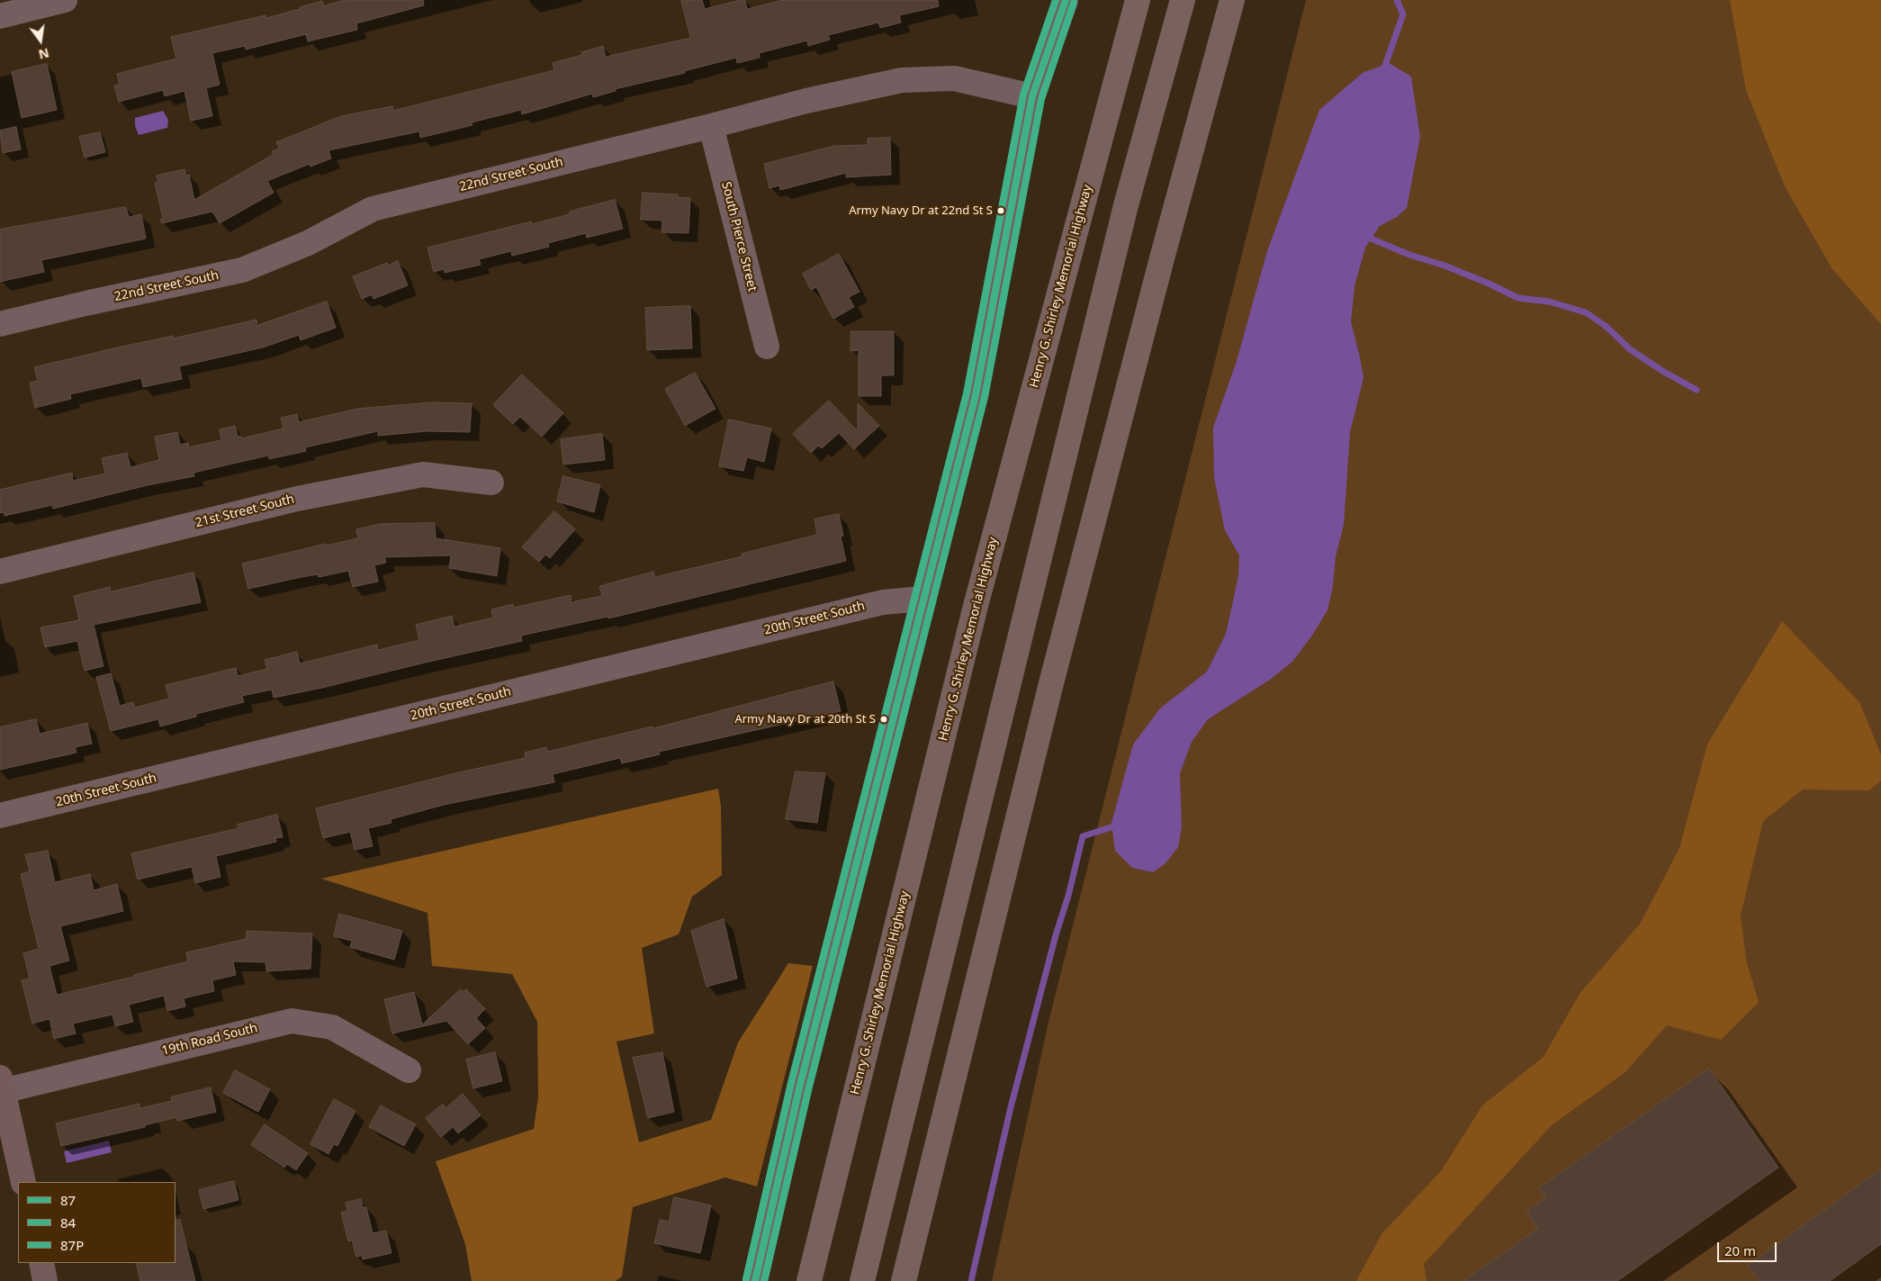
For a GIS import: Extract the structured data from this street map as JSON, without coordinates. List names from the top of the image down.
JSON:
{
  "streets": {
    "highway": ["Henry G. Shirley Memorial Highway"],
    "street": [
      "22nd Street South",
      "South Pierce Street",
      "21st Street South",
      "20th Street South",
      "19th Road South"
    ]
  },
  "crossings": [
    ["22nd Street South", "South Pierce Street"]
  ],
  "places": ["Army Navy Dr at 22nd St S", "Army Navy Dr at 20th St S"],
  "lines": ["transit line 87", "transit line 87P", "transit line 84"],
  "legend": ["87", "84", "87P"],
  "scale_bar": "20 m",
  "north": "bottom"
}
